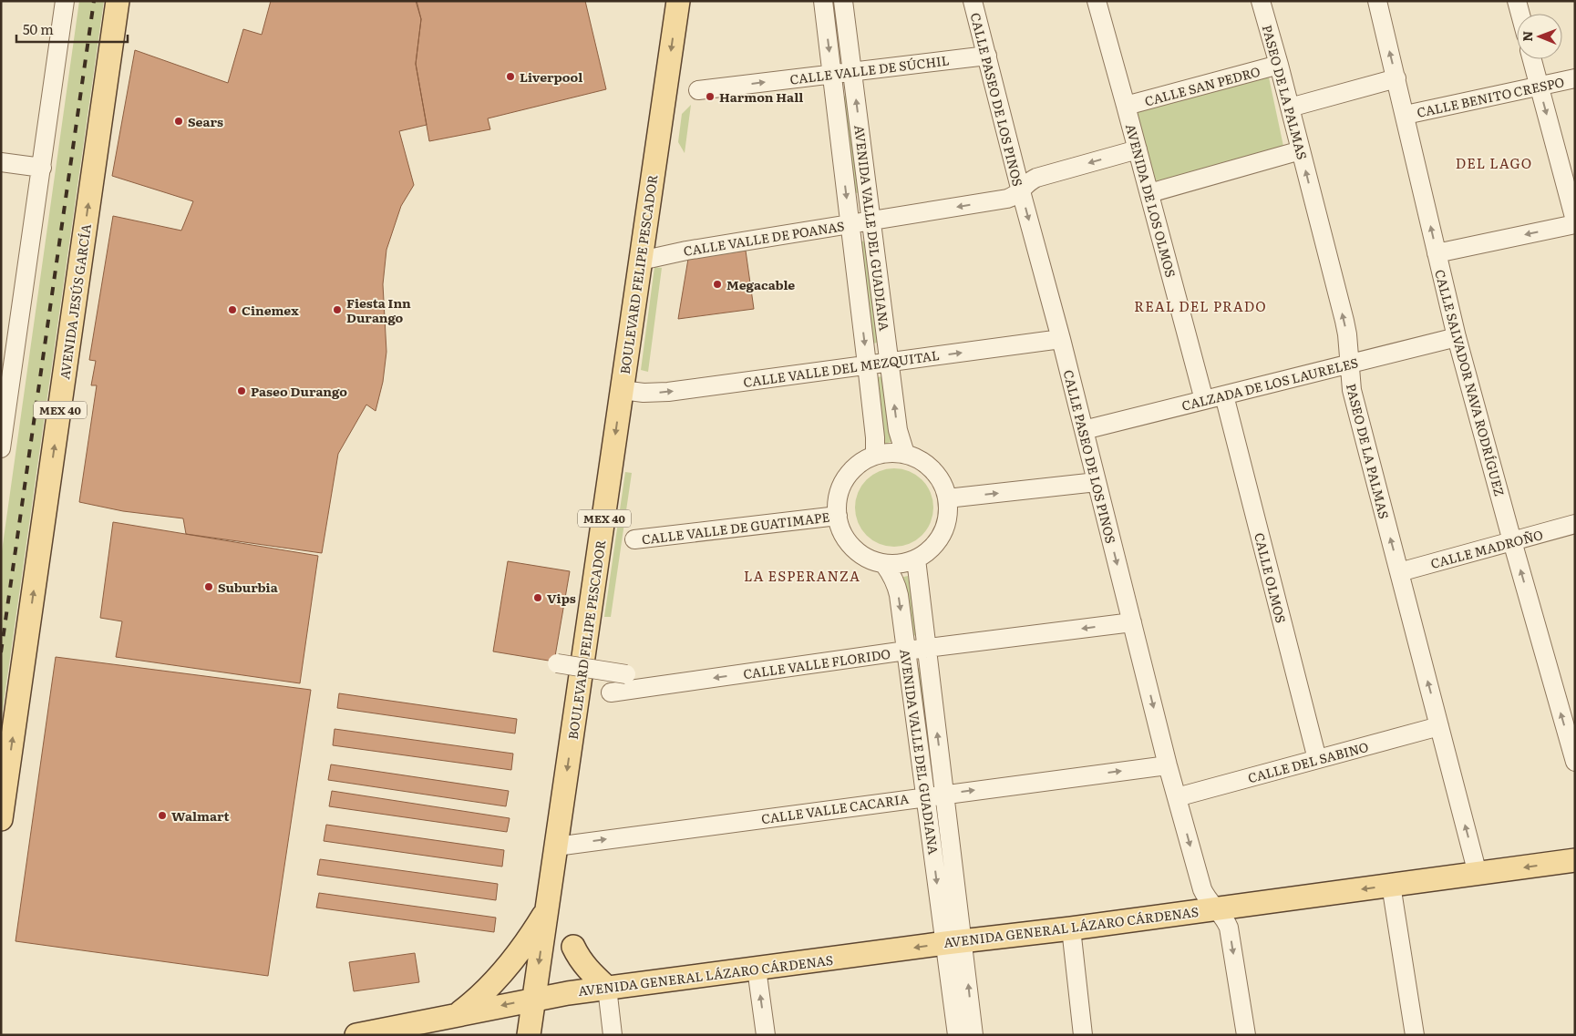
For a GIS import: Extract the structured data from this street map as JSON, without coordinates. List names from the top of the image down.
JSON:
{
  "streets": {
    "main road": [
      "BOULEVARD FELIPE PESCADOR",
      "AVENIDA JESÚS GARCÍA",
      "MEX 40",
      "AVENIDA GENERAL LÁZARO CÁRDENAS"
    ],
    "street": [
      "CALLE VALLE DE SÚCHIL",
      "CALLE SAN PEDRO",
      "PASEO DE LA PALMAS",
      "CALLE BENITO CRESPO",
      "CALLE PASEO DE LOS PINOS",
      "AVENIDA DE LOS OLMOS",
      "AVENIDA VALLE DEL GUADIANA",
      "CALLE VALLE DE POANAS",
      "CALLE VALLE DEL MEZQUITAL",
      "CALLE SALVADOR NAVA RODRÍGUEZ",
      "CALZADA DE LOS LAURELES",
      "CALLE VALLE DE GUATIMAPE",
      "CALLE MADROÑO",
      "CALLE OLMOS",
      "CALLE VALLE FLORIDO",
      "CALLE DEL SABINO",
      "CALLE VALLE CACARIA"
    ]
  },
  "crossings": [
    ["CALLE VALLE DE SÚCHIL", "CALLE PASEO DE LOS PINOS"],
    ["CALLE VALLE DE SÚCHIL", "AVENIDA VALLE DEL GUADIANA"],
    ["CALLE SAN PEDRO", "PASEO DE LA PALMAS"],
    ["CALLE SAN PEDRO", "AVENIDA DE LOS OLMOS"],
    ["PASEO DE LA PALMAS", "CALZADA DE LOS LAURELES"],
    ["PASEO DE LA PALMAS", "CALLE MADROÑO"],
    ["PASEO DE LA PALMAS", "CALLE DEL SABINO"],
    ["PASEO DE LA PALMAS", "AVENIDA GENERAL LÁZARO CÁRDENAS"],
    ["CALLE BENITO CRESPO", "CALLE SALVADOR NAVA RODRÍGUEZ"],
    ["CALLE PASEO DE LOS PINOS", "CALLE VALLE DE POANAS"],
    ["CALLE PASEO DE LOS PINOS", "CALLE VALLE DEL MEZQUITAL"],
    ["CALLE PASEO DE LOS PINOS", "CALZADA DE LOS LAURELES"],
    ["CALLE PASEO DE LOS PINOS", "CALLE VALLE FLORIDO"],
    ["CALLE PASEO DE LOS PINOS", "CALLE DEL SABINO"],
    ["CALLE PASEO DE LOS PINOS", "CALLE VALLE CACARIA"],
    ["CALLE PASEO DE LOS PINOS", "AVENIDA GENERAL LÁZARO CÁRDENAS"],
    ["AVENIDA DE LOS OLMOS", "CALLE VALLE DE POANAS"],
    ["AVENIDA DE LOS OLMOS", "CALZADA DE LOS LAURELES"],
    ["AVENIDA VALLE DEL GUADIANA", "CALLE VALLE DE POANAS"],
    ["AVENIDA VALLE DEL GUADIANA", "CALLE VALLE DEL MEZQUITAL"],
    ["AVENIDA VALLE DEL GUADIANA", "CALLE VALLE DE GUATIMAPE"],
    ["AVENIDA VALLE DEL GUADIANA", "CALLE VALLE FLORIDO"],
    ["AVENIDA VALLE DEL GUADIANA", "CALLE VALLE CACARIA"],
    ["AVENIDA VALLE DEL GUADIANA", "AVENIDA GENERAL LÁZARO CÁRDENAS"],
    ["CALLE VALLE DE POANAS", "BOULEVARD FELIPE PESCADOR"],
    ["BOULEVARD FELIPE PESCADOR", "CALLE VALLE DEL MEZQUITAL"],
    ["BOULEVARD FELIPE PESCADOR", "CALLE VALLE CACARIA"],
    ["BOULEVARD FELIPE PESCADOR", "AVENIDA GENERAL LÁZARO CÁRDENAS"],
    ["CALLE SALVADOR NAVA RODRÍGUEZ", "CALZADA DE LOS LAURELES"],
    ["CALLE SALVADOR NAVA RODRÍGUEZ", "CALLE MADROÑO"],
    ["CALZADA DE LOS LAURELES", "CALLE OLMOS"],
    ["CALLE OLMOS", "CALLE DEL SABINO"]
  ],
  "one_way": [
    "CALLE VALLE DE SÚCHIL",
    "PASEO DE LA PALMAS",
    "CALLE PASEO DE LOS PINOS",
    "CALLE VALLE DE POANAS",
    "BOULEVARD FELIPE PESCADOR",
    "AVENIDA JESÚS GARCÍA",
    "CALLE VALLE CACARIA",
    "AVENIDA GENERAL LÁZARO CÁRDENAS"
  ],
  "districts": ["DEL LAGO", "REAL DEL PRADO", "LA ESPERANZA"],
  "places": [
    "Liverpool",
    "Harmon Hall",
    "Sears",
    "Megacable",
    "Cinemex",
    "Fiesta Inn Durango",
    "Paseo Durango",
    "Suburbia",
    "Vips",
    "Walmart"
  ],
  "scale_bar": "50 m",
  "north": "left"
}
